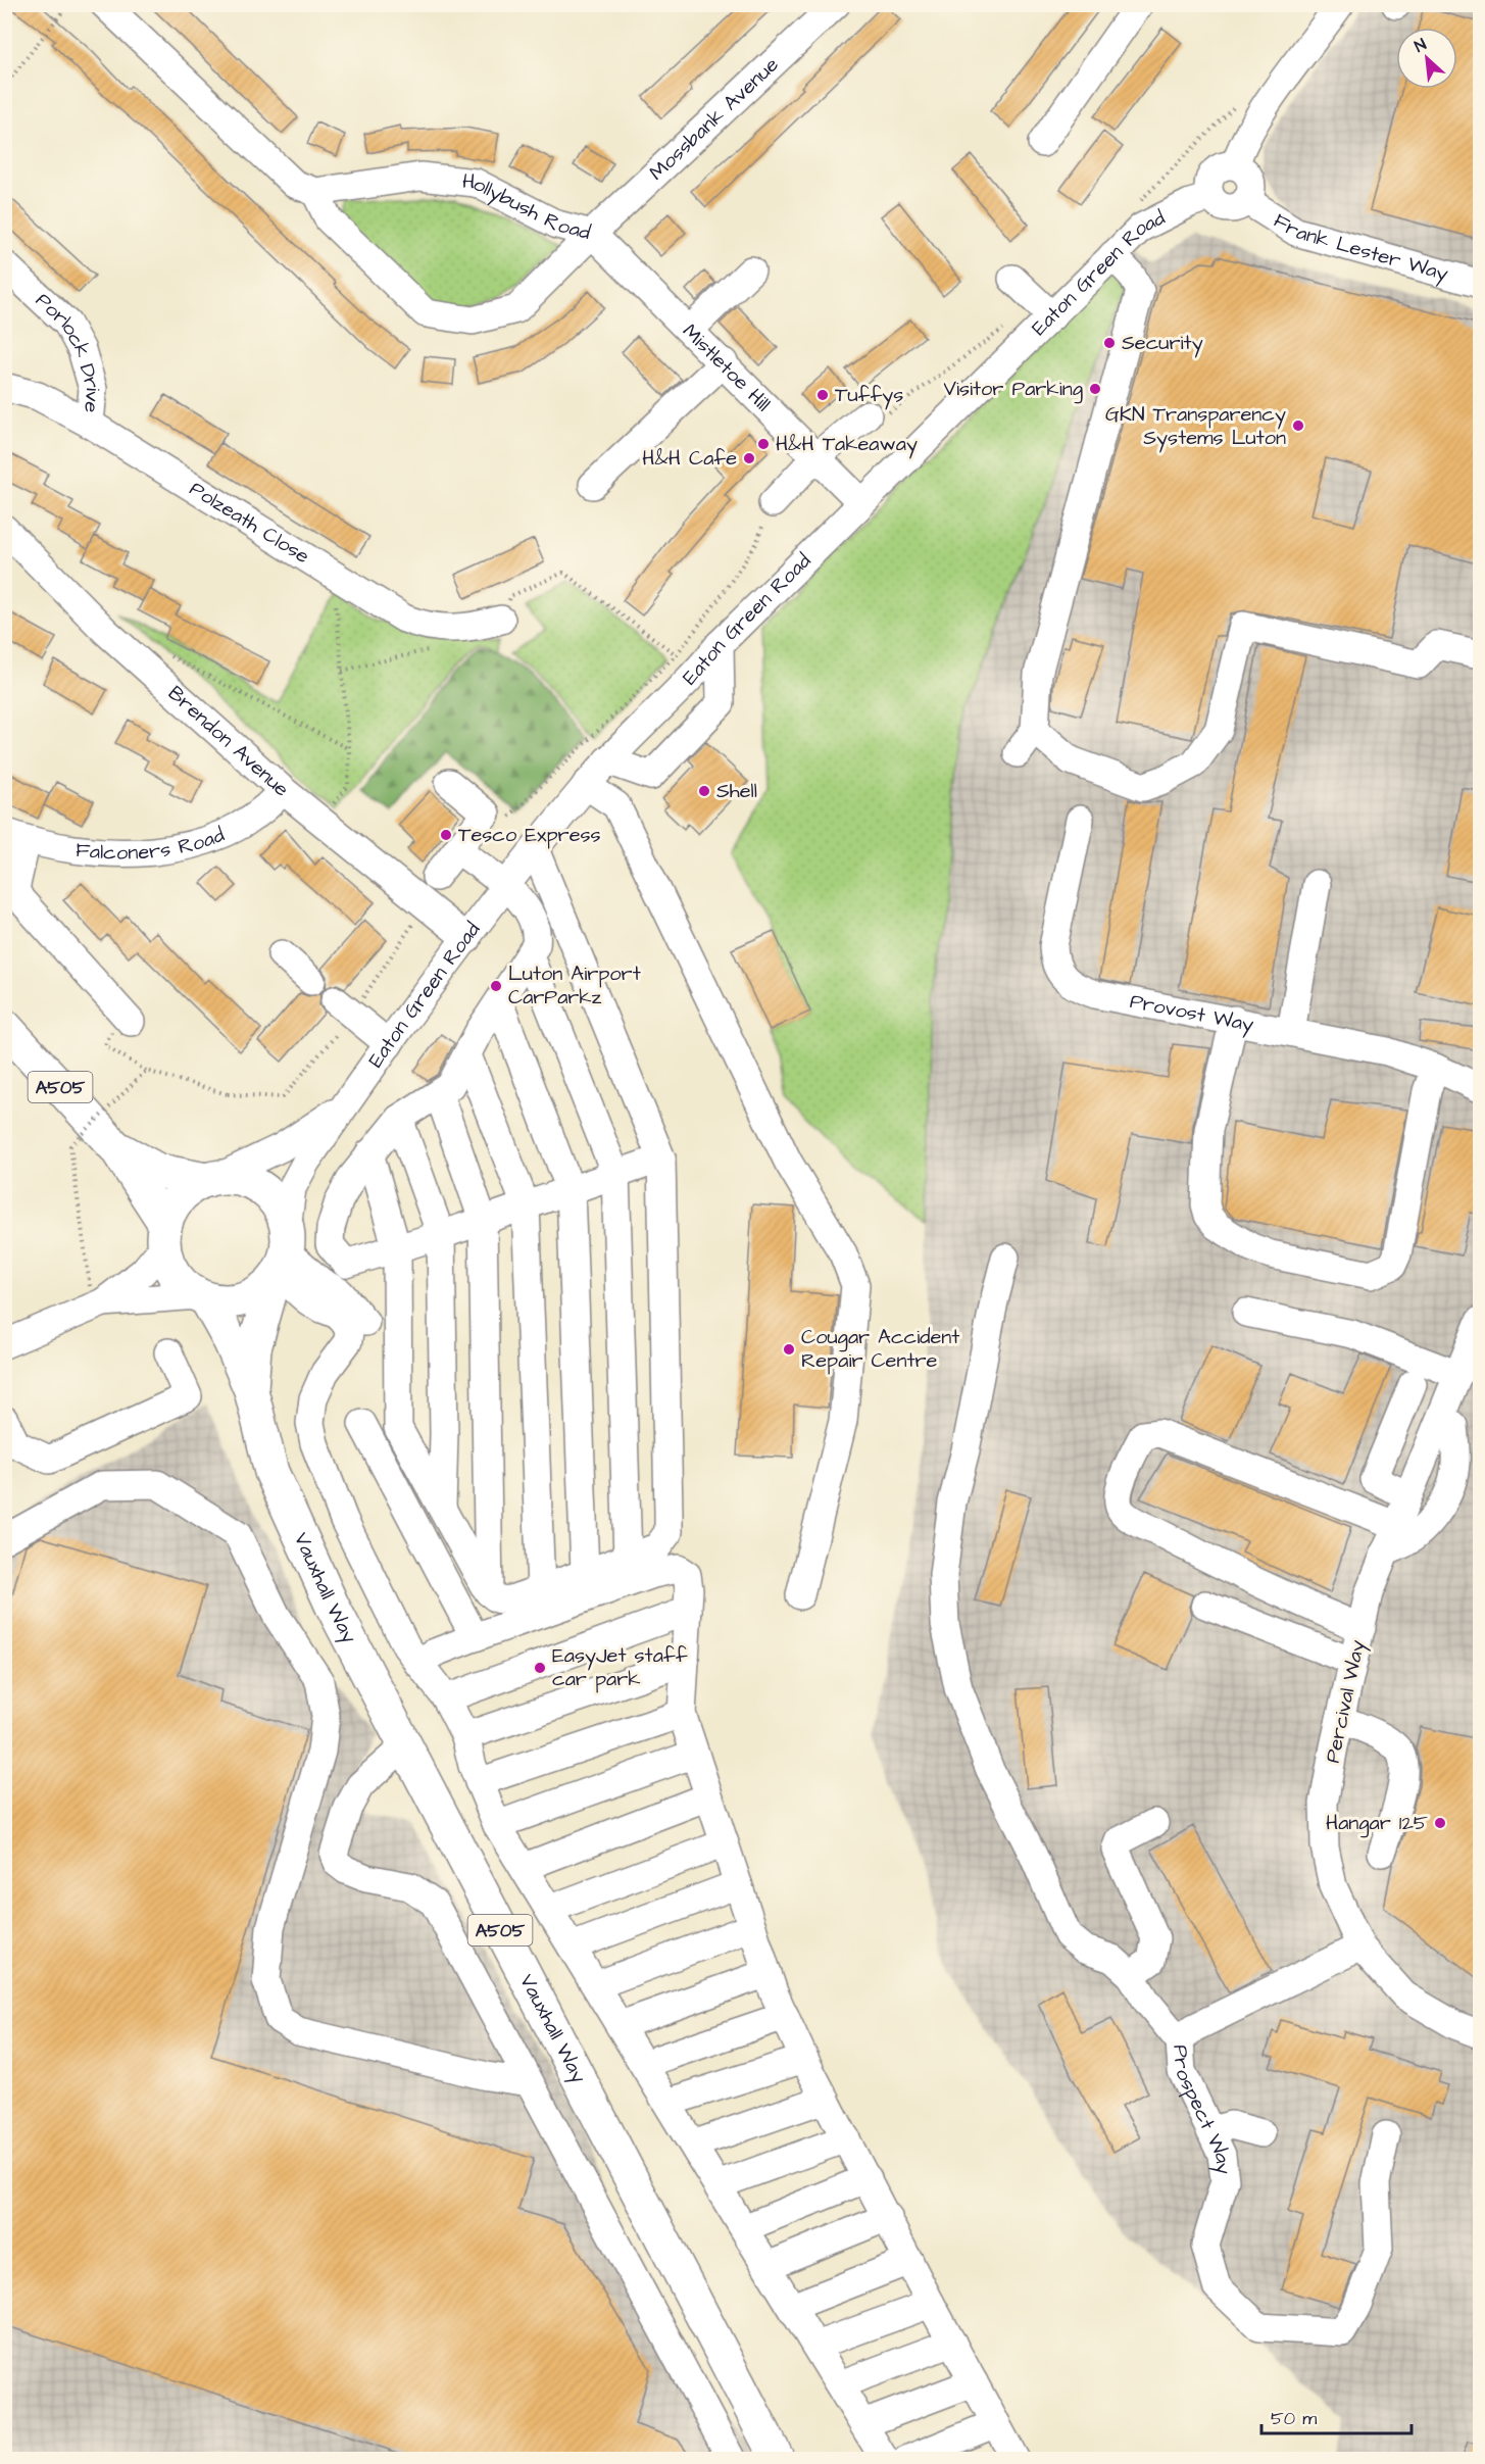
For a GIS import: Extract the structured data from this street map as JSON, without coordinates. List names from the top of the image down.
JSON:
{
  "streets": {
    "main road": ["A505", "Vauxhall Way"],
    "street": [
      "Mossbank Avenue",
      "Hollybush Road",
      "Frank Lester Way",
      "Eaton Green Road",
      "Porlock Drive",
      "Mistletoe Hill",
      "Polzeath Close",
      "Brendon Avenue",
      "Falconers Road",
      "Provost Way",
      "Percival Way",
      "Prospect Way"
    ]
  },
  "crossings": [
    ["Mossbank Avenue", "Hollybush Road"],
    ["Mossbank Avenue", "Mistletoe Hill"],
    ["Hollybush Road", "Mistletoe Hill"],
    ["Frank Lester Way", "Eaton Green Road"],
    ["Eaton Green Road", "Mistletoe Hill"],
    ["Eaton Green Road", "Brendon Avenue"],
    ["Eaton Green Road", "A505"],
    ["Eaton Green Road", "Vauxhall Way"],
    ["Porlock Drive", "Polzeath Close"],
    ["Brendon Avenue", "Falconers Road"],
    ["A505", "Vauxhall Way"],
    ["Percival Way", "Prospect Way"]
  ],
  "places": [
    "Security",
    "Visitor Parking",
    "Tuffys",
    "GKN Transparency Systems Luton",
    "H&H Takeaway",
    "H&H Cafe",
    "Shell",
    "Tesco Express",
    "Luton Airport CarParkz",
    "Cougar Accident Repair Centre",
    "EasyJet staff car park",
    "Hangar 125"
  ],
  "scale_bar": "50 m",
  "north": "top left"
}
